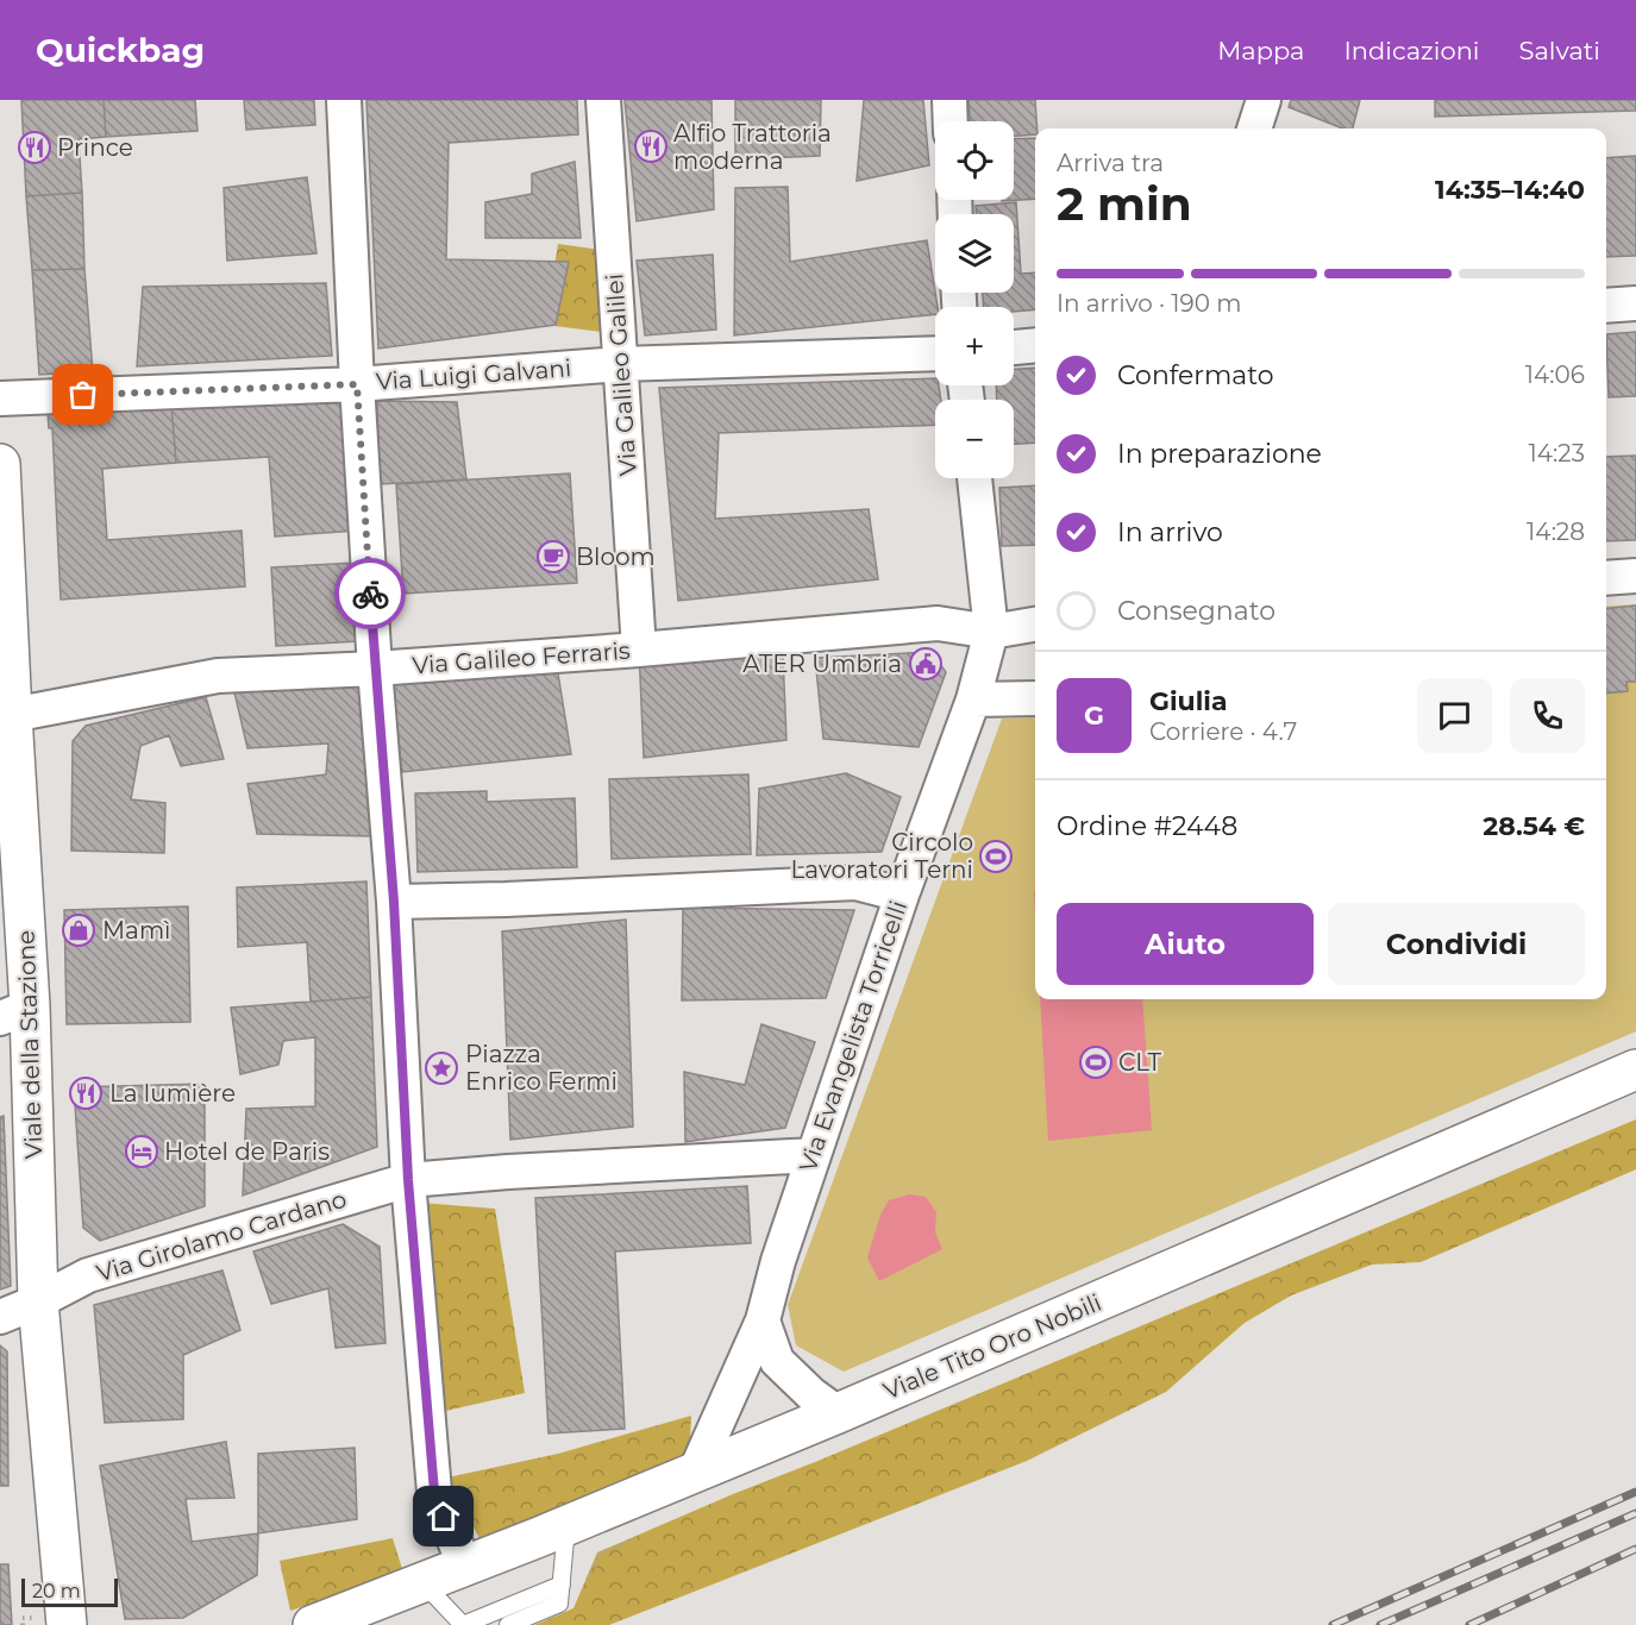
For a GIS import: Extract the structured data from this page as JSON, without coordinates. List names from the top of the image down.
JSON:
{
  "streets": {
    "street": [
      "Via Luigi Galvani",
      "Via Galileo Galilei",
      "Via Galileo Ferraris",
      "Via Evangelista Torricelli",
      "Viale della Stazione",
      "Via Girolamo Cardano",
      "Viale Tito Oro Nobili"
    ]
  },
  "crossings": [
    ["Via Luigi Galvani", "Via Galileo Galilei"],
    ["Via Galileo Galilei", "Via Galileo Ferraris"],
    ["Via Galileo Ferraris", "Via Evangelista Torricelli"],
    ["Via Galileo Ferraris", "Viale della Stazione"],
    ["Via Evangelista Torricelli", "Viale Tito Oro Nobili"],
    ["Viale della Stazione", "Via Girolamo Cardano"]
  ],
  "places": {
    "restaurant": ["Alfio Trattoria moderna", "Prince", "La lumière"],
    "cafe": ["Bloom"],
    "public building": ["ATER Umbria"],
    "sports": ["Circolo Lavoratori Terni", "CLT"],
    "shop": ["Mamì"],
    "place": ["Piazza Enrico Fermi"],
    "hotel": ["Hotel de Paris"]
  },
  "scale_bar": "20 m",
  "page": {
    "header": "Quickbag",
    "nav": ["Mappa", "Indicazioni", "Salvati"],
    "map_buttons": ["+", "−"],
    "heading": ["2 min", "Arriva tra", "14:35–14:40"],
    "panel": [
      "Giulia",
      "Corriere · 4.7",
      "Ordine #2448",
      "28.54 €"
    ],
    "bar": "In arrivo · 190 m",
    "list": [
      ["Confermato", "14:06"],
      ["In preparazione", "14:23"],
      ["In arrivo", "14:28"],
      "Consegnato"
    ],
    "round": "G",
    "buttons": ["Aiuto", "Condividi"],
    "scale": "20 m"
  }
}
